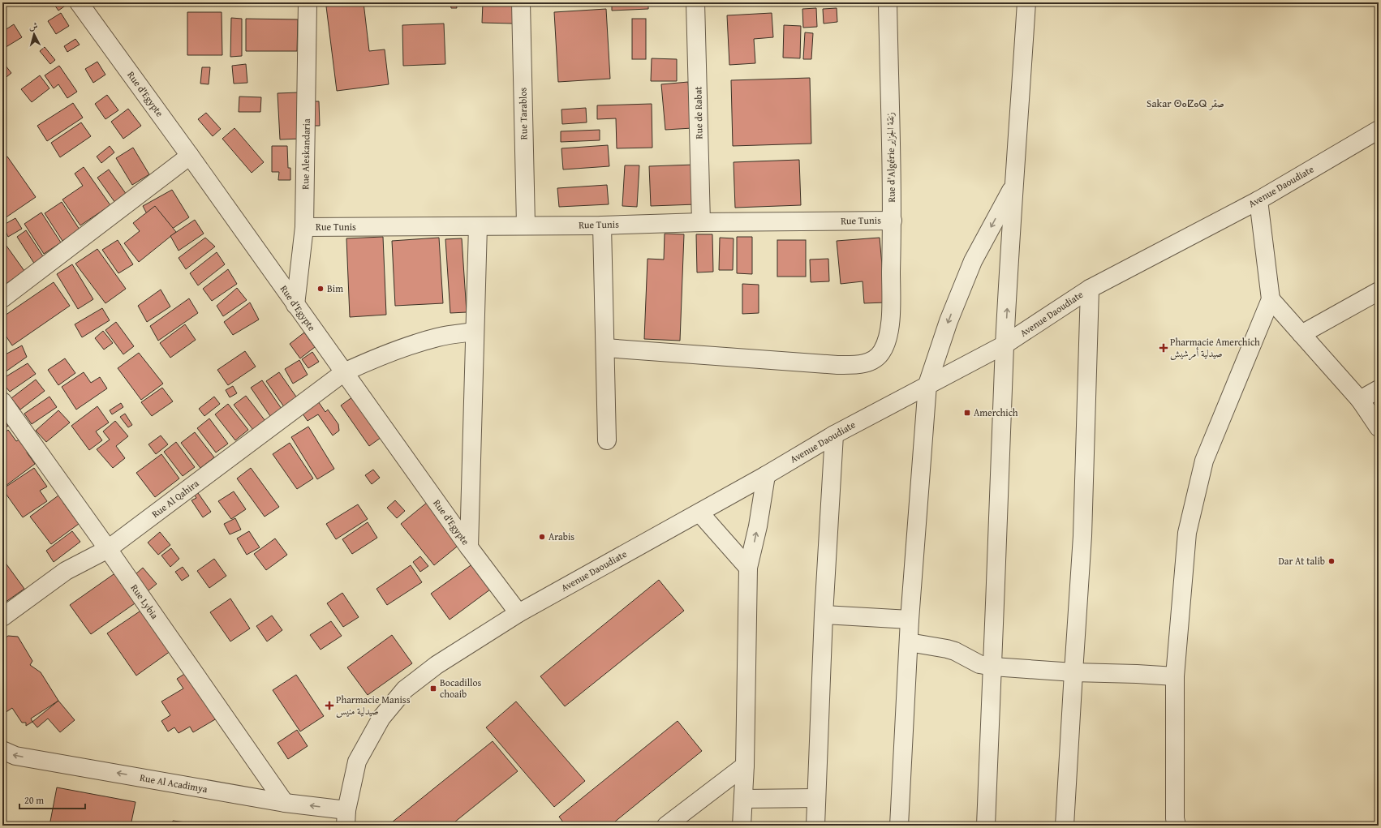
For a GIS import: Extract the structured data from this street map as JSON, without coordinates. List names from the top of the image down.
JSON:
{
  "streets": {
    "street": [
      "Rue d'Egypte",
      "Rue de Rabat",
      "Rue Tarablos",
      "Rue Aleskandaria",
      "Rue d'Algérie زنقة الجزاير",
      "Avenue Daoudiate",
      "Rue Tunis",
      "Rue Al Qahira",
      "Rue Lybia",
      "Rue Al Acadimya"
    ]
  },
  "crossings": [
    ["Rue d'Egypte", "Rue Aleskandaria"],
    ["Rue d'Egypte", "Avenue Daoudiate"],
    ["Rue d'Egypte", "Rue Al Qahira"],
    ["Rue de Rabat", "Rue Tunis"],
    ["Rue Tarablos", "Rue Tunis"],
    ["Rue Aleskandaria", "Rue Tunis"],
    ["Rue d'Algérie زنقة الجزاير", "Rue Tunis"],
    ["Avenue Daoudiate", "Rue Al Acadimya"],
    ["Rue Al Qahira", "Rue Lybia"],
    ["Rue Lybia", "Rue Al Acadimya"]
  ],
  "one_way": ["Rue Al Acadimya"],
  "districts": ["Sakar ⵙⴰⵇⴰⵕ صقر"],
  "places": {
    "other": ["Bim", "Arabis", "Dar At talib"],
    "health": ["Pharmacie Amerchich صيدلية أمرشيش", "Pharmacie Maniss صيدلية منيس"],
    "transit": ["Amerchich", "Bocadillos choaib"]
  },
  "scale_bar": "20 m",
  "north": "top"
}
